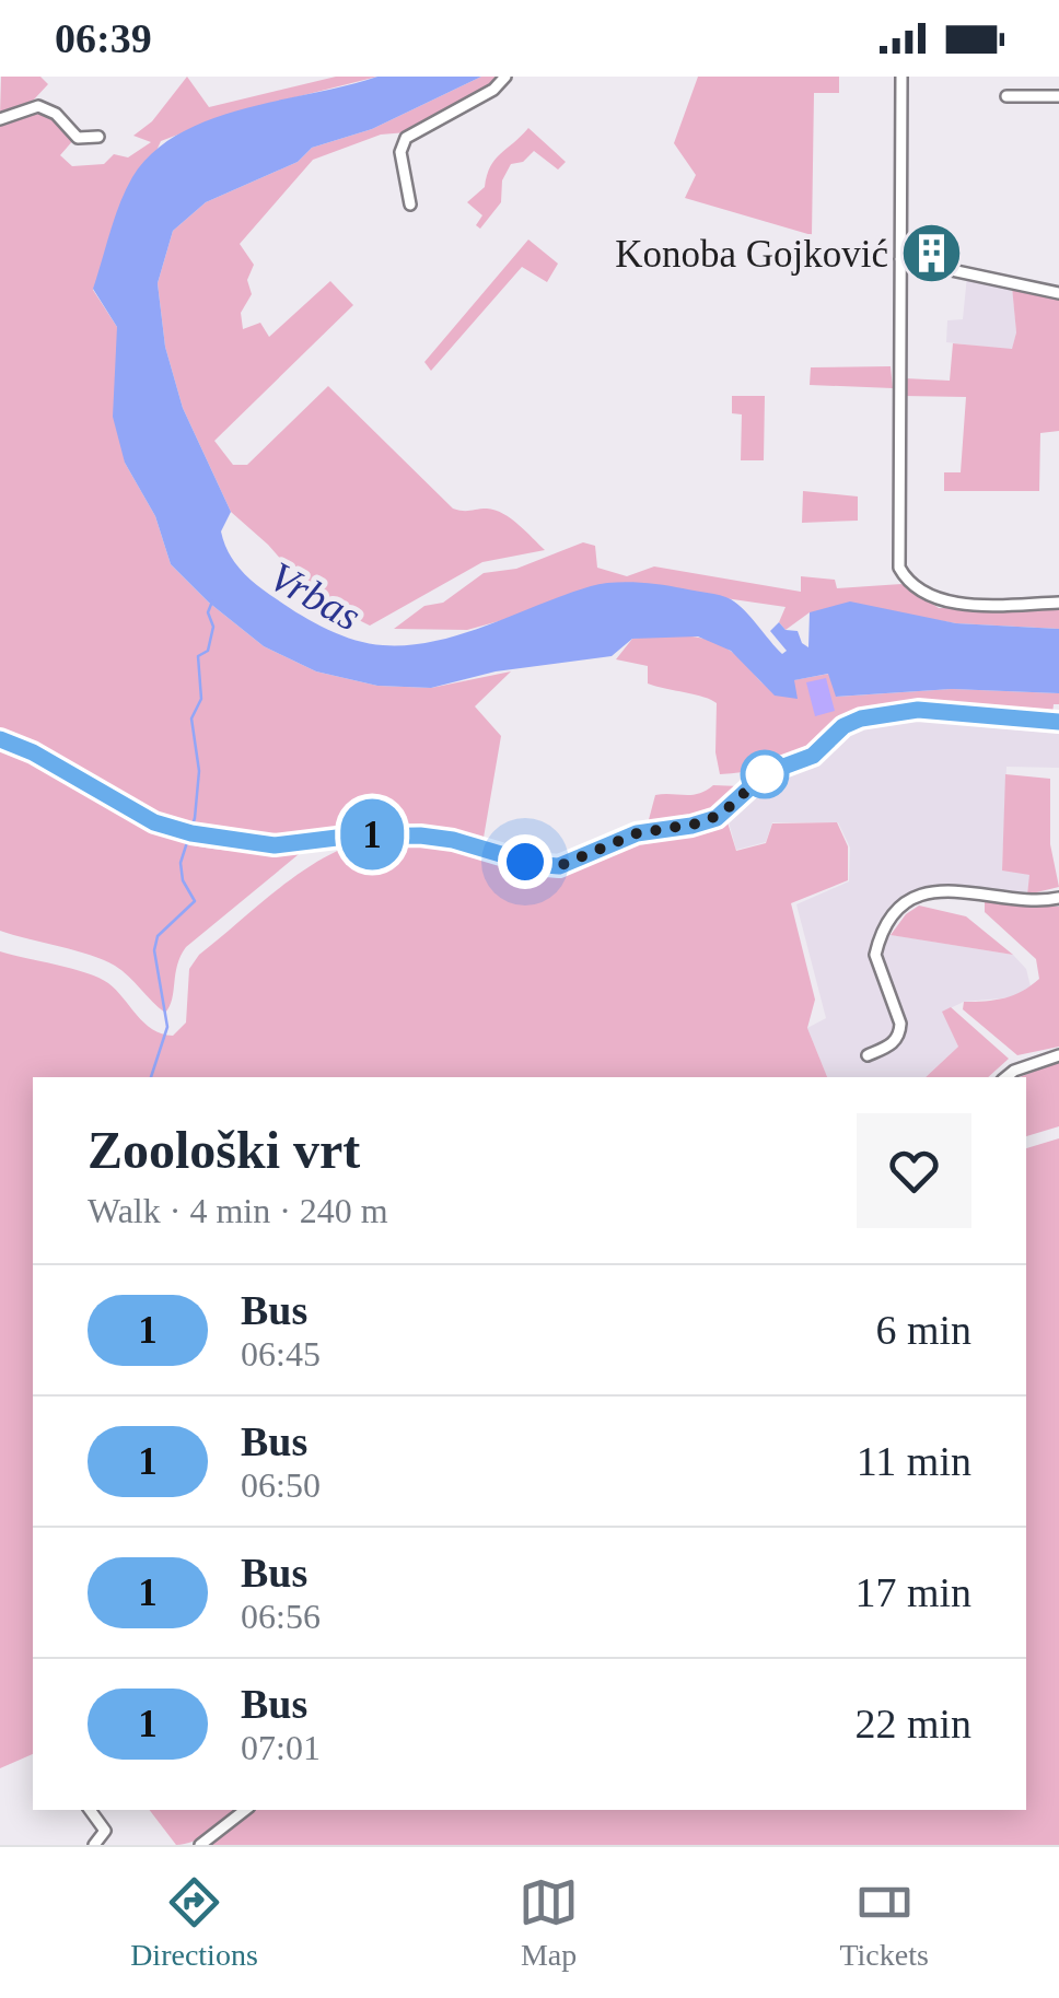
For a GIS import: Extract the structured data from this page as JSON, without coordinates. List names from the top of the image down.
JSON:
{
  "water": ["Vrbas"],
  "places": {
    "building": ["Konoba Gojković"]
  },
  "lines": ["bus line 1"],
  "page": {
    "status": "06:39",
    "on_map": "1",
    "heading": ["Zoološki vrt", "Walk · 4 min · 240 m"],
    "list": [
      {
        "mark": "1",
        "name": "Bus",
        "note": "06:45",
        "value": "6 min"
      },
      {
        "mark": "1",
        "name": "Bus",
        "note": "06:50",
        "value": "11 min"
      },
      {
        "mark": "1",
        "name": "Bus",
        "note": "06:56",
        "value": "17 min"
      },
      {
        "mark": "1",
        "name": "Bus",
        "note": "07:01",
        "value": "22 min"
      }
    ],
    "tabs": ["Directions", "Map", "Tickets"]
  }
}
